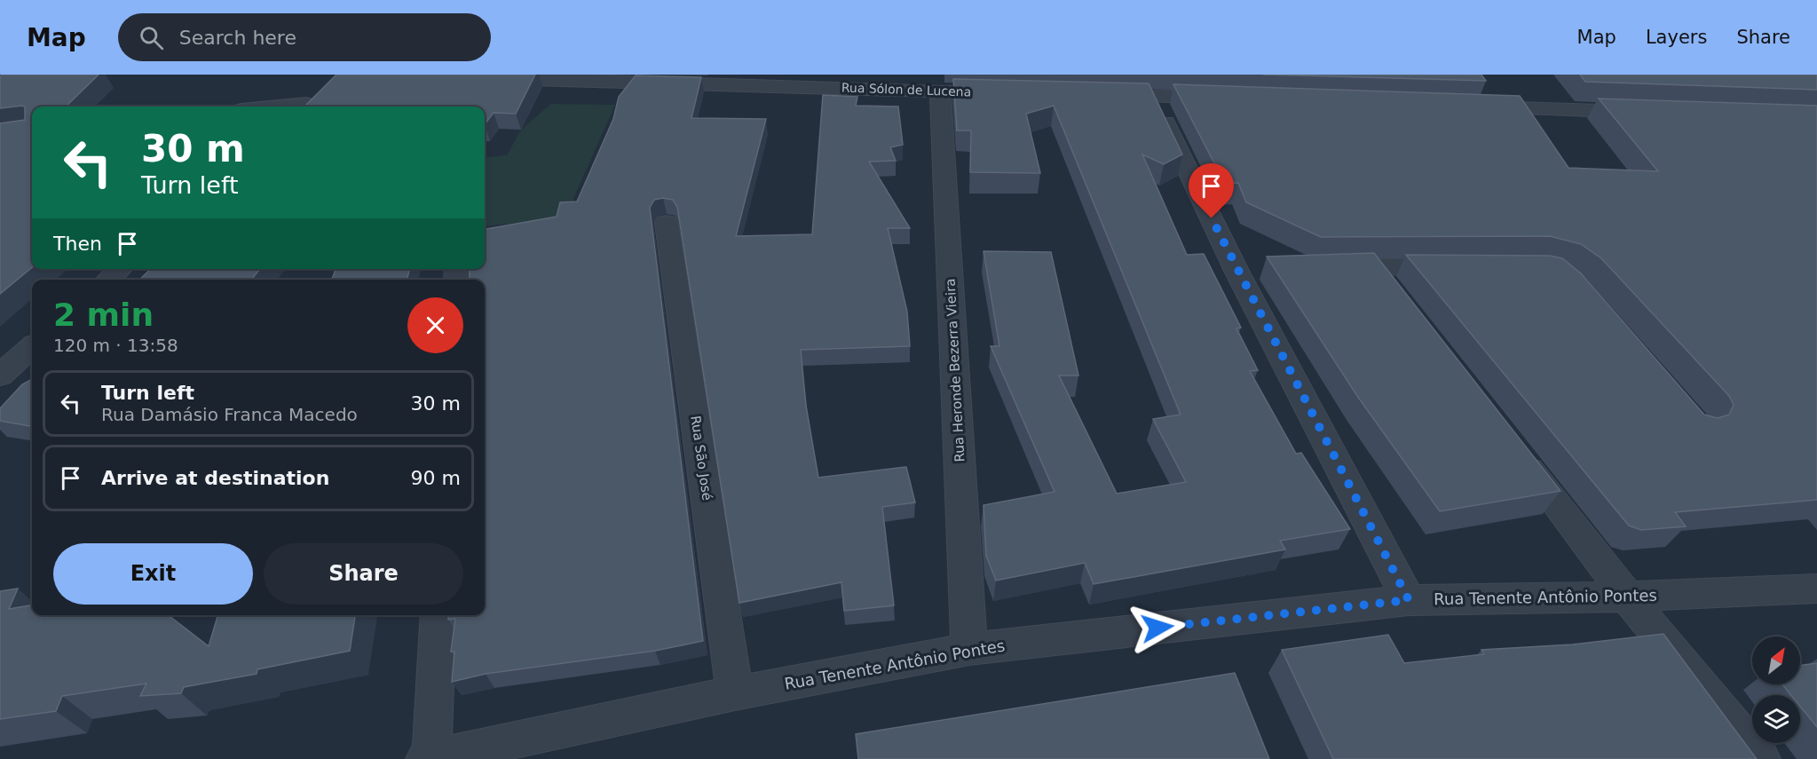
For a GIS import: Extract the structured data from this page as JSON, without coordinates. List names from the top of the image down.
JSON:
{
  "streets": {
    "street": [
      "Rua Sólon de Lucena",
      "Rua Heronde Bezerra Vieira",
      "Rua São José",
      "Rua Tenente Antônio Pontes"
    ]
  },
  "crossings": [
    ["Rua Sólon de Lucena", "Rua Heronde Bezerra Vieira"],
    ["Rua Heronde Bezerra Vieira", "Rua Tenente Antônio Pontes"],
    ["Rua São José", "Rua Tenente Antônio Pontes"]
  ],
  "north": "top right",
  "page": {
    "header": "Map",
    "search": "Search here",
    "nav": ["Map", "Layers", "Share"],
    "turn": ["30 m", "Turn left"],
    "then": "Then",
    "heading": ["2 min", "120 m · 13:58"],
    "list": [
      {
        "name": "Turn left",
        "note": "Rua Damásio Franca Macedo",
        "value": "30 m"
      },
      {
        "name": "Arrive at destination",
        "value": "90 m"
      }
    ],
    "buttons": ["Exit", "Share"]
  }
}
